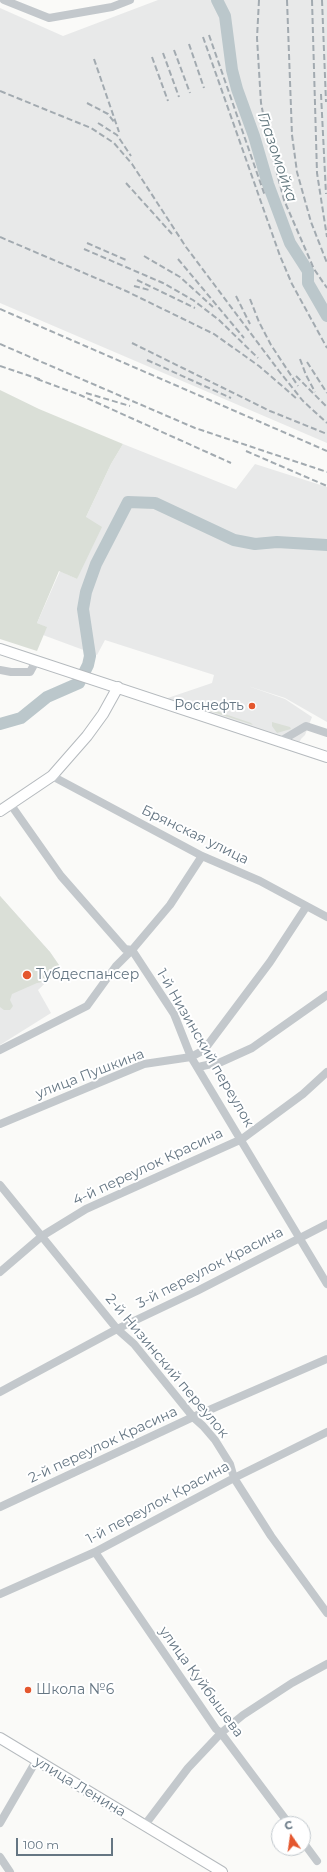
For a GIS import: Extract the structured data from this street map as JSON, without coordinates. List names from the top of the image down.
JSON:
{
  "streets": {
    "main road": ["улица Ленина"],
    "street": [
      "Брянская улица",
      "1-й Низинский переулок",
      "улица Пушкина",
      "4-й переулок Красина",
      "3-й переулок Красина",
      "2-й Низинский переулок",
      "2-й переулок Красина",
      "1-й переулок Красина",
      "улица Куйбышева"
    ]
  },
  "crossings": [
    ["1-й Низинский переулок", "улица Пушкина"],
    ["1-й Низинский переулок", "4-й переулок Красина"],
    ["1-й Низинский переулок", "3-й переулок Красина"],
    ["4-й переулок Красина", "2-й Низинский переулок"],
    ["3-й переулок Красина", "2-й Низинский переулок"],
    ["2-й Низинский переулок", "2-й переулок Красина"],
    ["2-й Низинский переулок", "1-й переулок Красина"],
    ["1-й переулок Красина", "улица Куйбышева"]
  ],
  "water": ["Глазомойка"],
  "places": ["Роснефть", "Тубдеспансер", "Школа №6"],
  "scale_bar": "100 m",
  "north": "top"
}
